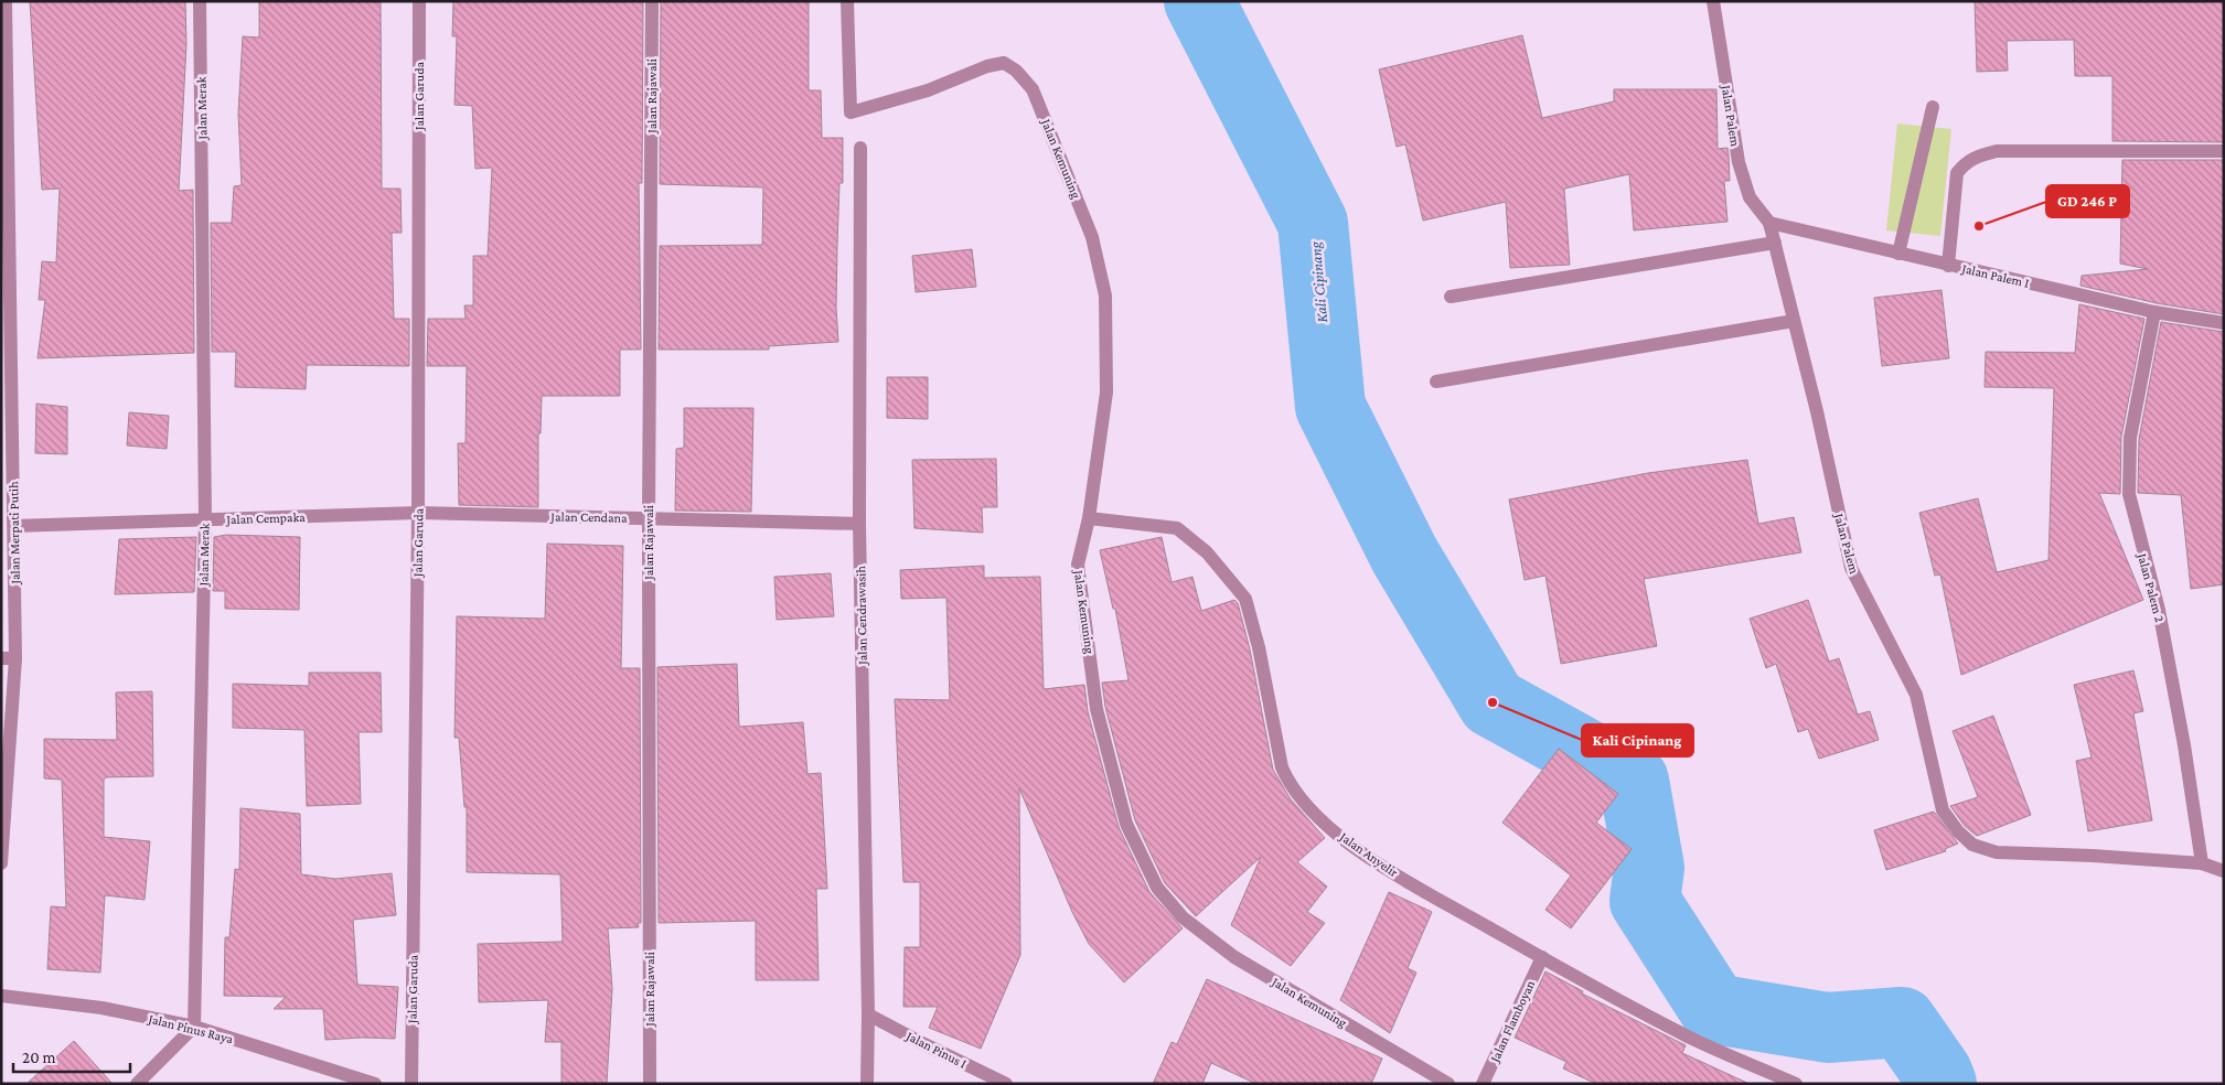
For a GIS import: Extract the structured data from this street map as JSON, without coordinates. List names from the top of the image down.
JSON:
{
  "streets": {
    "street": [
      "Jalan Garuda",
      "Jalan Rajawali",
      "Jalan Merak",
      "Jalan Palem",
      "Jalan Kemuning",
      "Jalan Palem I",
      "Jalan Cendana",
      "Jalan Cempaka",
      "Jalan Merpati Putih",
      "Jalan Palem 2",
      "Jalan Cendrawasih",
      "Jalan Anyelir",
      "Jalan Flamboyan",
      "Jalan Pinus Raya",
      "Jalan Pinus I"
    ]
  },
  "crossings": [
    ["Jalan Garuda", "Jalan Cendana"],
    ["Jalan Garuda", "Jalan Cempaka"],
    ["Jalan Rajawali", "Jalan Cendana"],
    ["Jalan Merak", "Jalan Cempaka"],
    ["Jalan Merak", "Jalan Pinus Raya"],
    ["Jalan Palem", "Jalan Palem I"],
    ["Jalan Palem", "Jalan Palem 2"],
    ["Jalan Kemuning", "Jalan Anyelir"],
    ["Jalan Palem I", "Jalan Palem 2"],
    ["Jalan Cendana", "Jalan Cempaka"],
    ["Jalan Cendana", "Jalan Cendrawasih"],
    ["Jalan Cempaka", "Jalan Merpati Putih"],
    ["Jalan Cendrawasih", "Jalan Pinus I"],
    ["Jalan Anyelir", "Jalan Flamboyan"]
  ],
  "water": ["Kali Cipinang"],
  "places": ["GD 246 P", "Kali Cipinang"],
  "scale_bar": "20 m"
}
